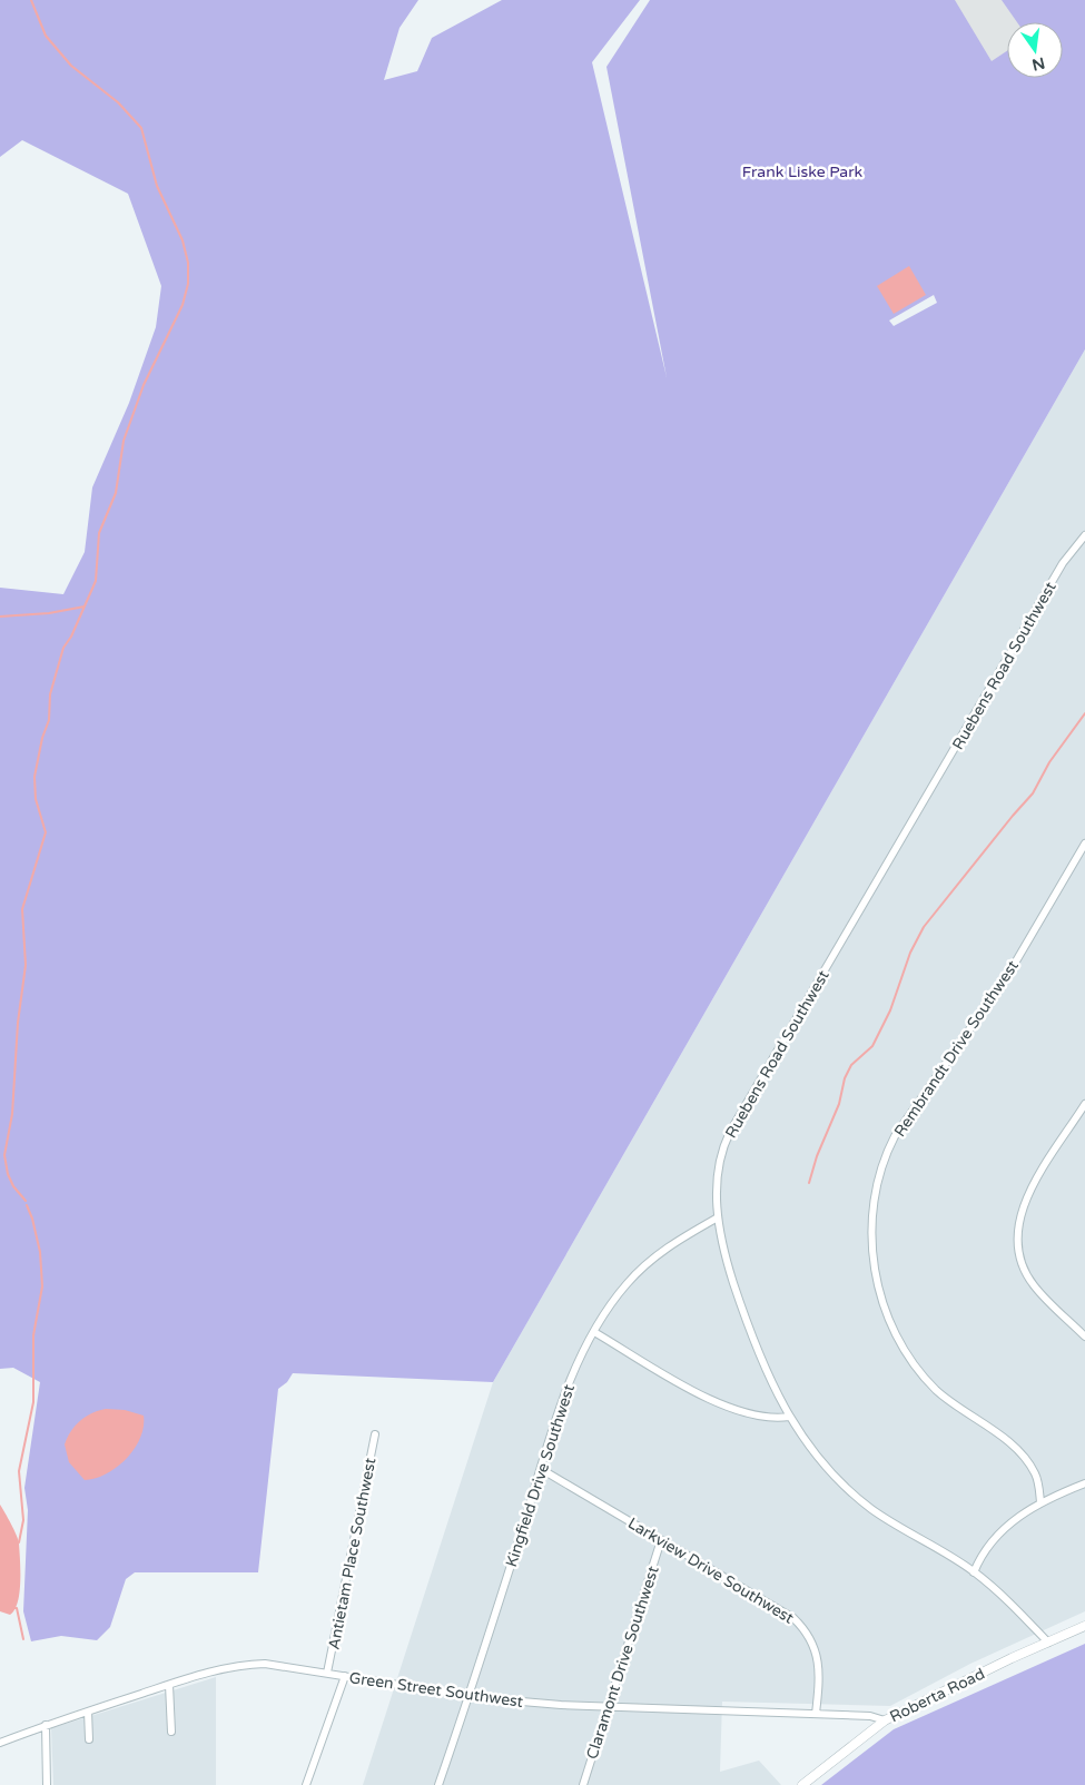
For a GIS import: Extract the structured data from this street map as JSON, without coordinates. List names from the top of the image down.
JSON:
{
  "streets": {
    "street": [
      "Ruebens Road Southwest",
      "Rembrandt Drive Southwest",
      "Kingfield Drive Southwest",
      "Antietam Place Southwest",
      "Larkview Drive Southwest",
      "Claramont Drive Southwest",
      "Green Street Southwest",
      "Roberta Road"
    ]
  },
  "crossings": [
    ["Ruebens Road Southwest", "Kingfield Drive Southwest"],
    ["Ruebens Road Southwest", "Roberta Road"],
    ["Kingfield Drive Southwest", "Larkview Drive Southwest"],
    ["Kingfield Drive Southwest", "Green Street Southwest"],
    ["Antietam Place Southwest", "Green Street Southwest"],
    ["Larkview Drive Southwest", "Claramont Drive Southwest"],
    ["Larkview Drive Southwest", "Green Street Southwest"],
    ["Claramont Drive Southwest", "Green Street Southwest"],
    ["Green Street Southwest", "Roberta Road"]
  ],
  "parks": ["Frank Liske Park"],
  "north": "bottom"
}
